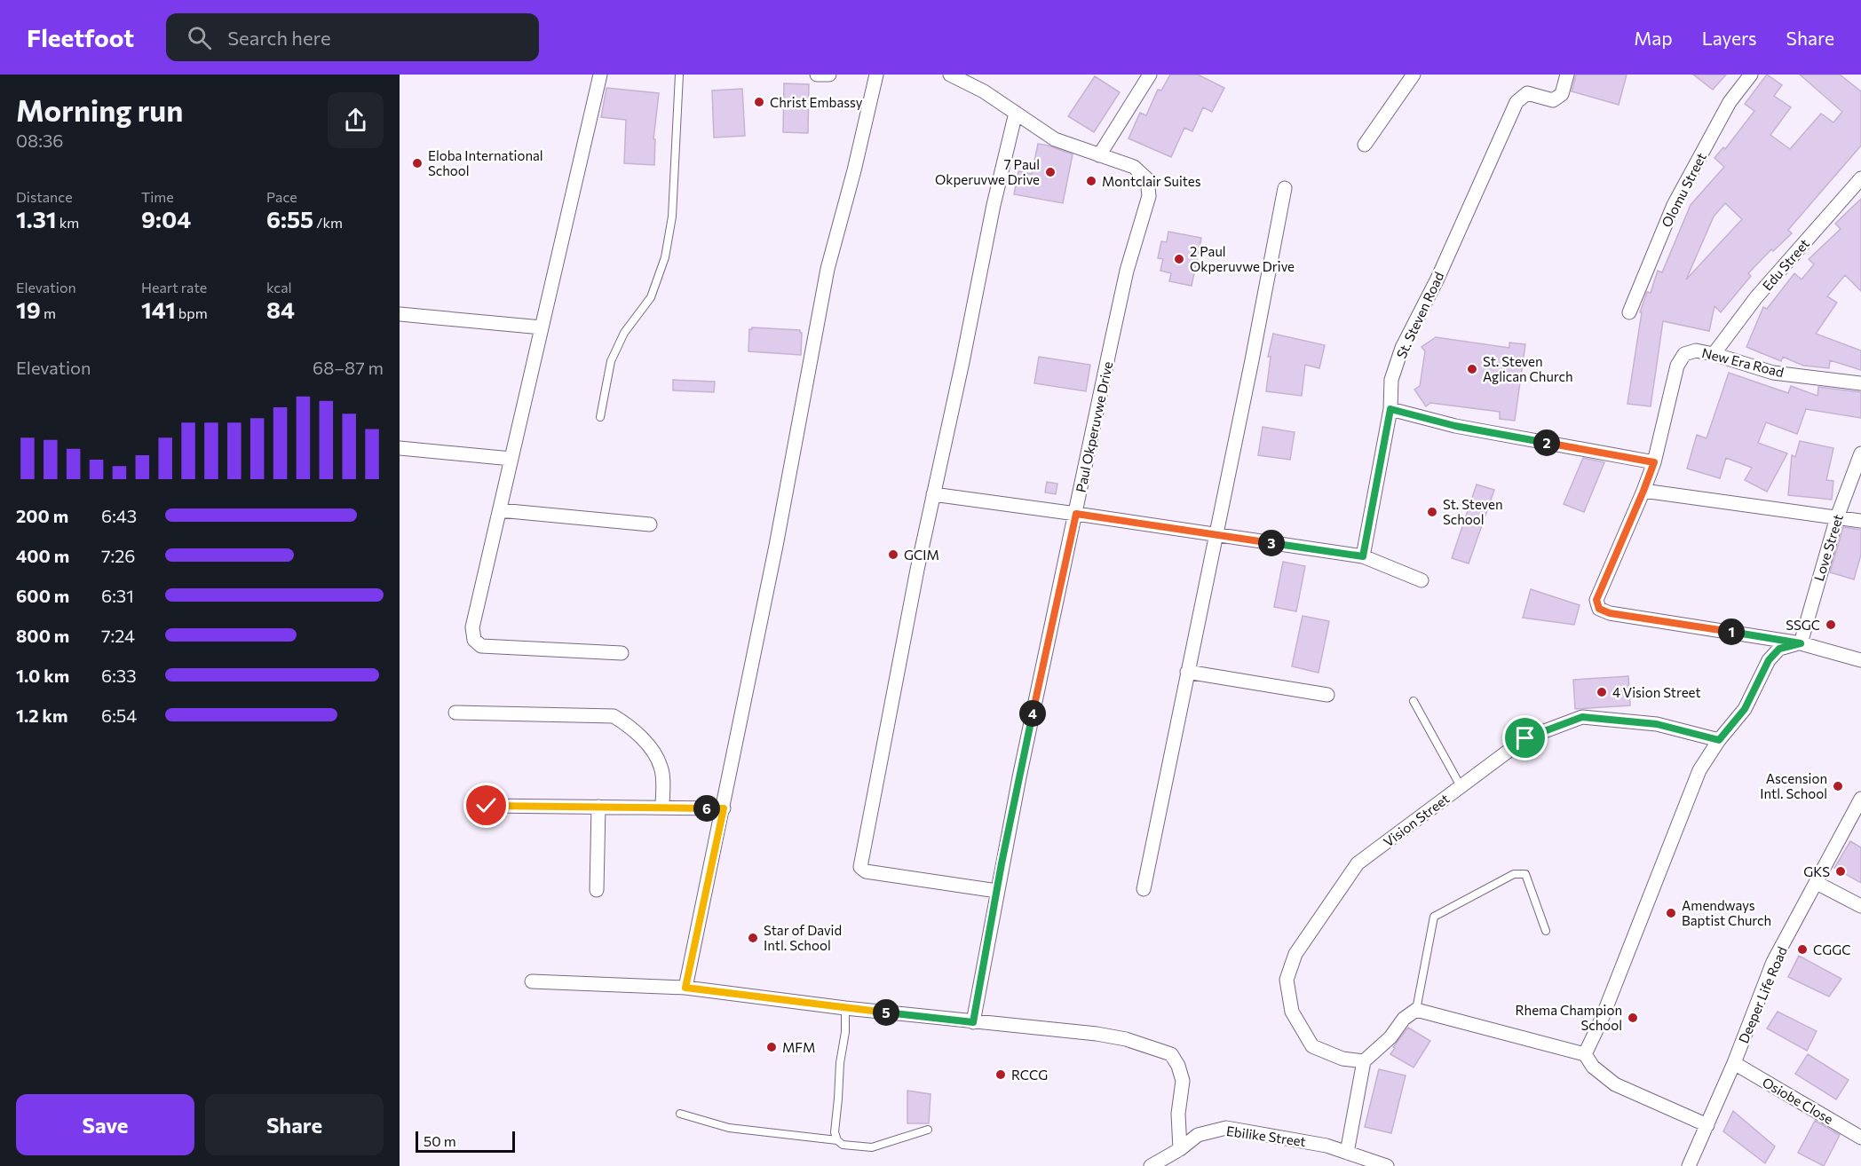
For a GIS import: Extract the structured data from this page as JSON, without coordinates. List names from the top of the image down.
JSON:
{
  "streets": {
    "street": [
      "Olomu Street",
      "Edu Street",
      "St. Steven Road",
      "New Era Road",
      "Paul Okperuvwe Drive",
      "Love Street",
      "Vision Street",
      "Deeper Life Road",
      "Osiobe Close",
      "Ebilike Street"
    ]
  },
  "crossings": [
    ["Edu Street", "New Era Road"],
    ["New Era Road", "Love Street"],
    ["Deeper Life Road", "Osiobe Close"]
  ],
  "places": [
    "Christ Embassy",
    "Eloba International School",
    "7 Paul Okperuvwe Drive",
    "Montclair Suites",
    "2 Paul Okperuvwe Drive",
    "St. Steven Aglican Church",
    "St. Steven School",
    "GCIM",
    "SSGC",
    "4 Vision Street",
    "Ascension Intl. School",
    "GKS",
    "Amendways Baptist Church",
    "Star of David Intl. School",
    "CGGC",
    "Rhema Champion School",
    "MFM",
    "RCCG"
  ],
  "scale_bar": "50 m",
  "page": {
    "header": "Fleetfoot",
    "search": "Search here",
    "nav": ["Map", "Layers", "Share"],
    "heading": ["Morning run", "08:36"],
    "stats": [
      ["Distance", "1.31 km"],
      ["Time", "9:04"],
      ["Pace", "6:55 /km"],
      ["Elevation", "19 m"],
      ["Heart rate", "141 bpm"],
      ["kcal", "84"]
    ],
    "chart": ["Elevation", "68–87 m"],
    "pins": [
      "2",
      "3",
      "1",
      "4",
      "6",
      "5"
    ],
    "list": [
      {
        "name": "200 m",
        "note": "6:43"
      },
      {
        "name": "400 m",
        "note": "7:26"
      },
      {
        "name": "600 m",
        "note": "6:31"
      },
      {
        "name": "800 m",
        "note": "7:24"
      },
      {
        "name": "1.0 km",
        "note": "6:33"
      },
      {
        "name": "1.2 km",
        "note": "6:54"
      }
    ],
    "buttons": ["Save", "Share"],
    "scale": "50 m"
  }
}
